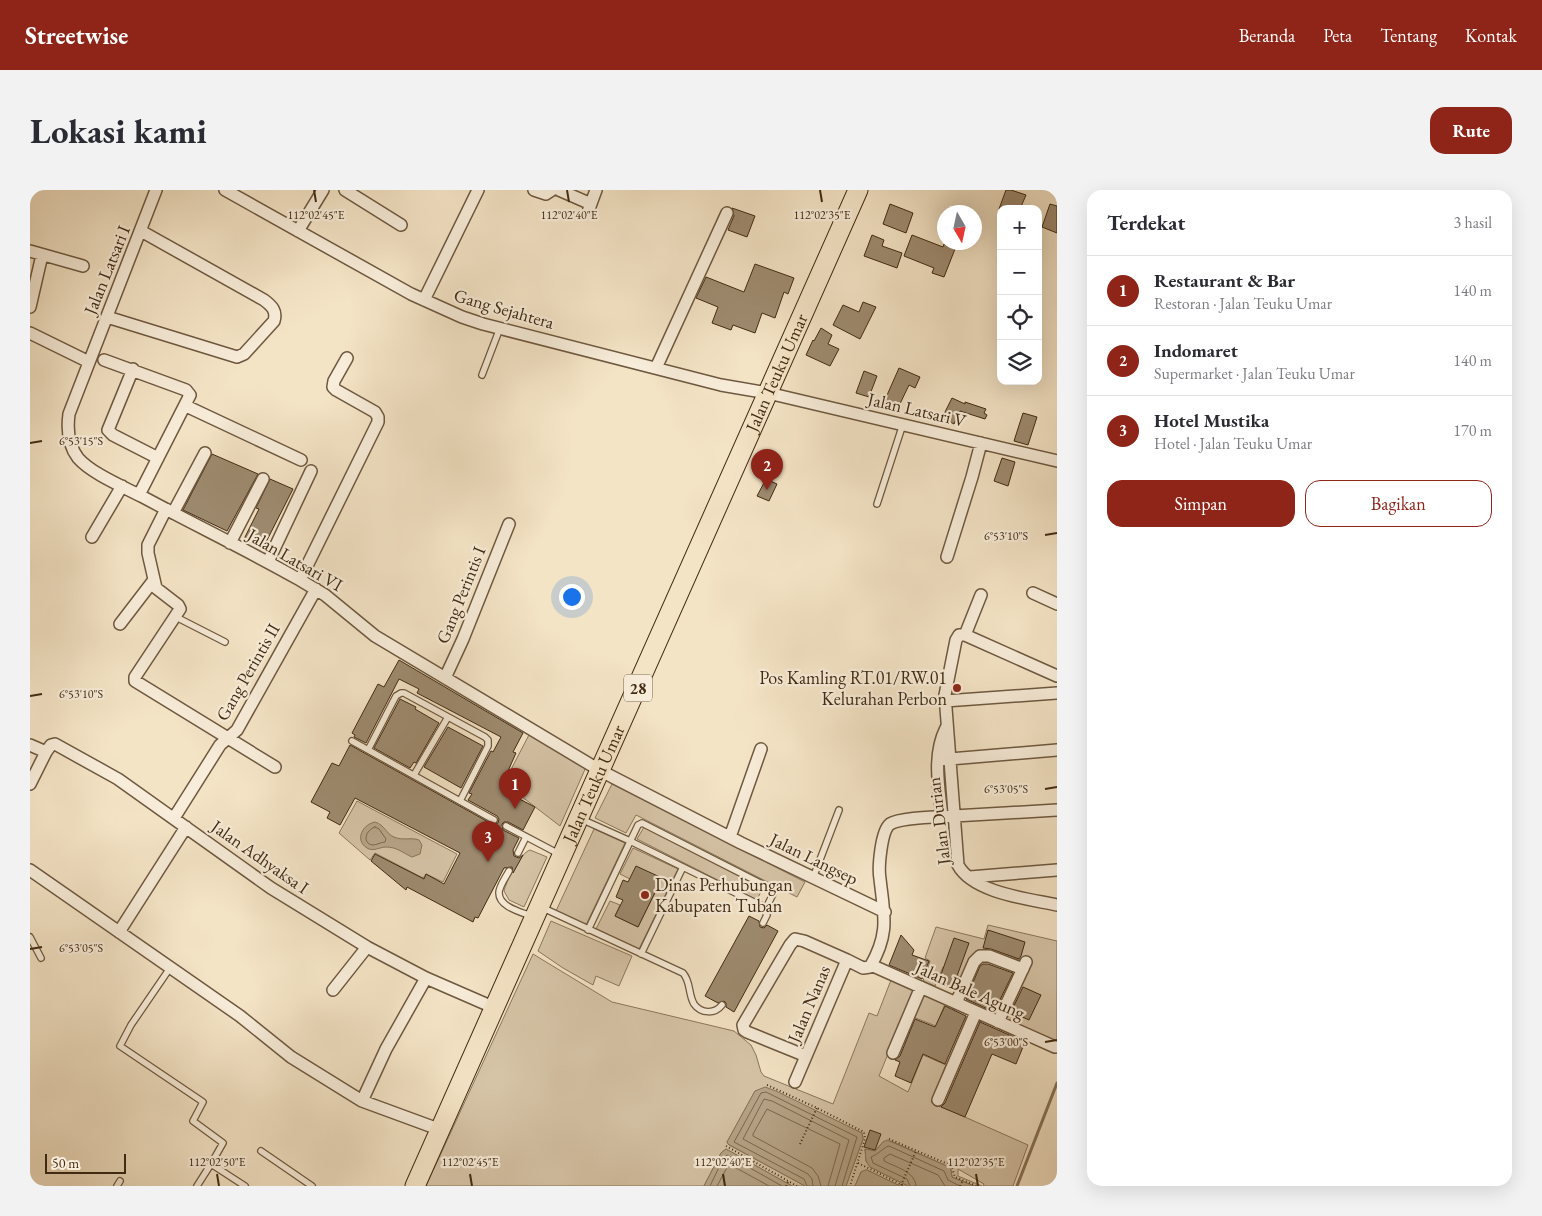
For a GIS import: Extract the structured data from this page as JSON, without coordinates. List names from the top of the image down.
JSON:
{
  "streets": {
    "highway": ["Jalan Teuku Umar", "28"],
    "street": [
      "Jalan Latsari I",
      "Gang Sejahtera",
      "Jalan Latsari V",
      "Jalan Latsari VI",
      "Gang Perintis I",
      "Gang Perintis II",
      "Jalan Durian",
      "Jalan Adhyaksa I",
      "Jalan Langsep",
      "Jalan Bale Agung",
      "Jalan Nanas"
    ]
  },
  "crossings": [
    ["Jalan Latsari I", "Jalan Latsari VI"],
    ["Gang Sejahtera", "Jalan Teuku Umar"],
    ["Gang Sejahtera", "Jalan Latsari V"],
    ["Jalan Teuku Umar", "Jalan Latsari V"],
    ["Jalan Teuku Umar", "Jalan Latsari VI"],
    ["Jalan Teuku Umar", "Jalan Adhyaksa I"],
    ["Jalan Teuku Umar", "Jalan Langsep"],
    ["Jalan Latsari VI", "Gang Perintis I"],
    ["Jalan Latsari VI", "Gang Perintis II"],
    ["Jalan Latsari VI", "Jalan Langsep"],
    ["Gang Perintis II", "Jalan Adhyaksa I"],
    ["Jalan Durian", "Jalan Langsep"],
    ["Jalan Bale Agung", "Jalan Nanas"]
  ],
  "places": ["Pos Kamling RT.01/RW.01 Kelurahan Perbon", "Dinas Perhubungan Kabupaten Tuban"],
  "scale_bar": "50 m",
  "north": "bottom",
  "page": {
    "header": "Streetwise",
    "nav": [
      "Beranda",
      "Peta",
      "Tentang",
      "Kontak"
    ],
    "buttons": [
      "Rute",
      ["Simpan", "Bagikan"]
    ],
    "title": "Lokasi kami",
    "heading": ["Terdekat", "3 hasil"],
    "map_buttons": ["+", "−"],
    "list": [
      {
        "mark": "1",
        "name": "Restaurant & Bar",
        "note": "Restoran · Jalan Teuku Umar",
        "value": "140 m"
      },
      {
        "mark": "2",
        "name": "Indomaret",
        "note": "Supermarket · Jalan Teuku Umar",
        "value": "140 m"
      },
      {
        "mark": "3",
        "name": "Hotel Mustika",
        "note": "Hotel · Jalan Teuku Umar",
        "value": "170 m"
      }
    ],
    "pins": ["2", "1", "3"],
    "scale": "50 m"
  },
  "coordinates": [
    "112°02'45\"E",
    "112°02'40\"E",
    "112°02'35\"E",
    "6°53'15\"S",
    "6°53'10\"S",
    "6°53'05\"S",
    "6°53'00\"S",
    "112°02'50\"E"
  ]
}
